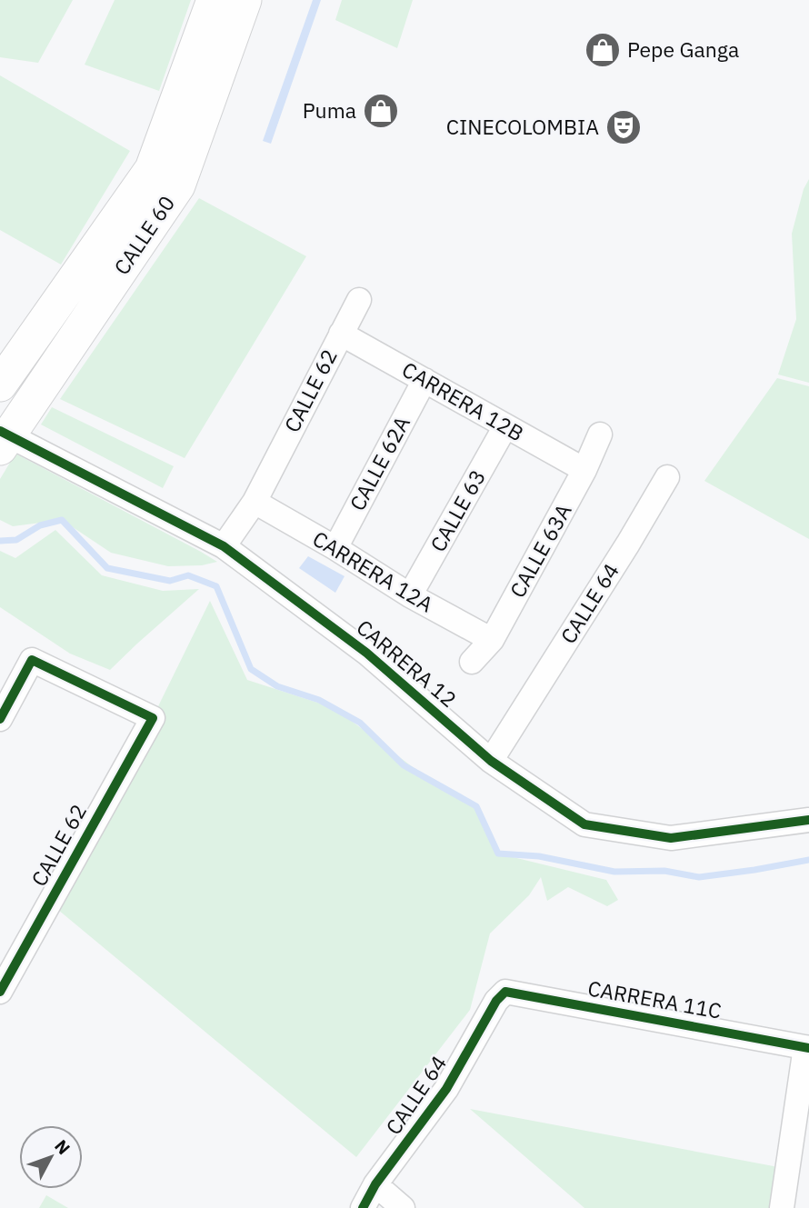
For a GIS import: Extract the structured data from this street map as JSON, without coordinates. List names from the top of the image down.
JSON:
{
  "streets": {
    "main road": ["CALLE 60"],
    "street": [
      "CALLE 62",
      "CARRERA 12B",
      "CALLE 62A",
      "CALLE 63",
      "CALLE 63A",
      "CARRERA 12A",
      "CALLE 64",
      "CARRERA 12",
      "CARRERA 11C"
    ]
  },
  "crossings": [
    ["CALLE 60", "CARRERA 12"],
    ["CALLE 62", "CARRERA 12B"],
    ["CALLE 62", "CARRERA 12A"],
    ["CALLE 62", "CARRERA 12"],
    ["CARRERA 12B", "CALLE 62A"],
    ["CARRERA 12B", "CALLE 63"],
    ["CARRERA 12B", "CALLE 63A"],
    ["CALLE 62A", "CARRERA 12A"],
    ["CALLE 63", "CARRERA 12A"],
    ["CALLE 63A", "CARRERA 12A"],
    ["CALLE 64", "CARRERA 12"],
    ["CALLE 64", "CARRERA 11C"]
  ],
  "places": {
    "shop": ["Pepe Ganga", "Puma"],
    "theatre": ["CINECOLOMBIA"]
  },
  "north": "top right"
}
